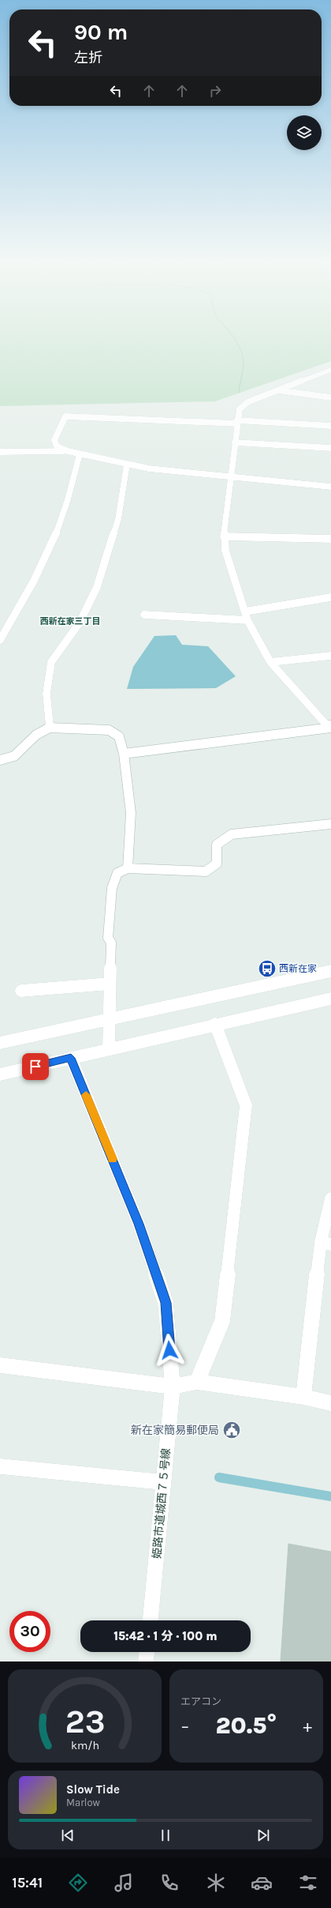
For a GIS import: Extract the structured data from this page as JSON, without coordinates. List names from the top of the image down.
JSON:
{
  "streets": {
    "street": ["姫路市道城西７５号線"]
  },
  "districts": ["西新在家三丁目"],
  "places": {
    "bus stop": ["西新在家"],
    "public building": ["新在家簡易郵便局"]
  },
  "page": {
    "turn": ["90 m", "左折"],
    "limit": "30",
    "trip": "15:42 · 1 分 · 100 m",
    "tile": "エアコン",
    "heat": ["−", "20.5°", "+"],
    "song": ["Slow Tide", "Marlow"],
    "tabs": "15:41",
    "gauge": ["23", "km/h"]
  }
}
